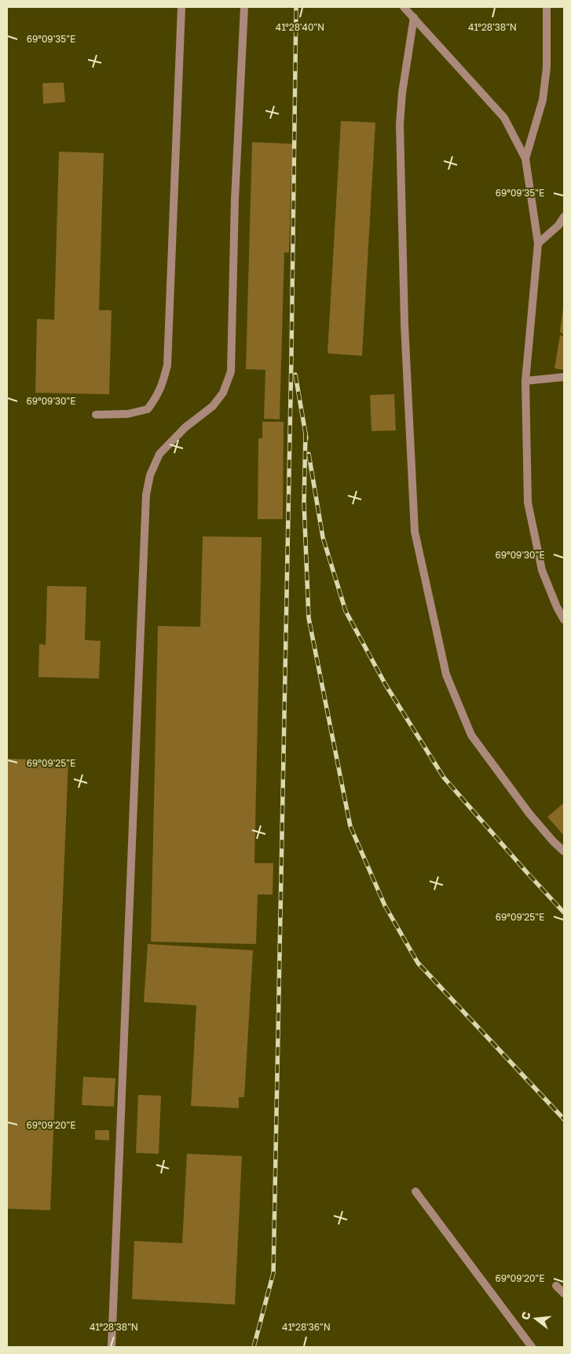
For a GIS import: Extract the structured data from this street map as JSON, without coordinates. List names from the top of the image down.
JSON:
{
  "north": "left",
  "coordinates": [
    "41°28'40\"N",
    "41°28'38\"N",
    "69°09'35\"E",
    "69°09'30\"E",
    "69°09'25\"E",
    "69°09'20\"E",
    "41°28'36\"N"
  ]
}
